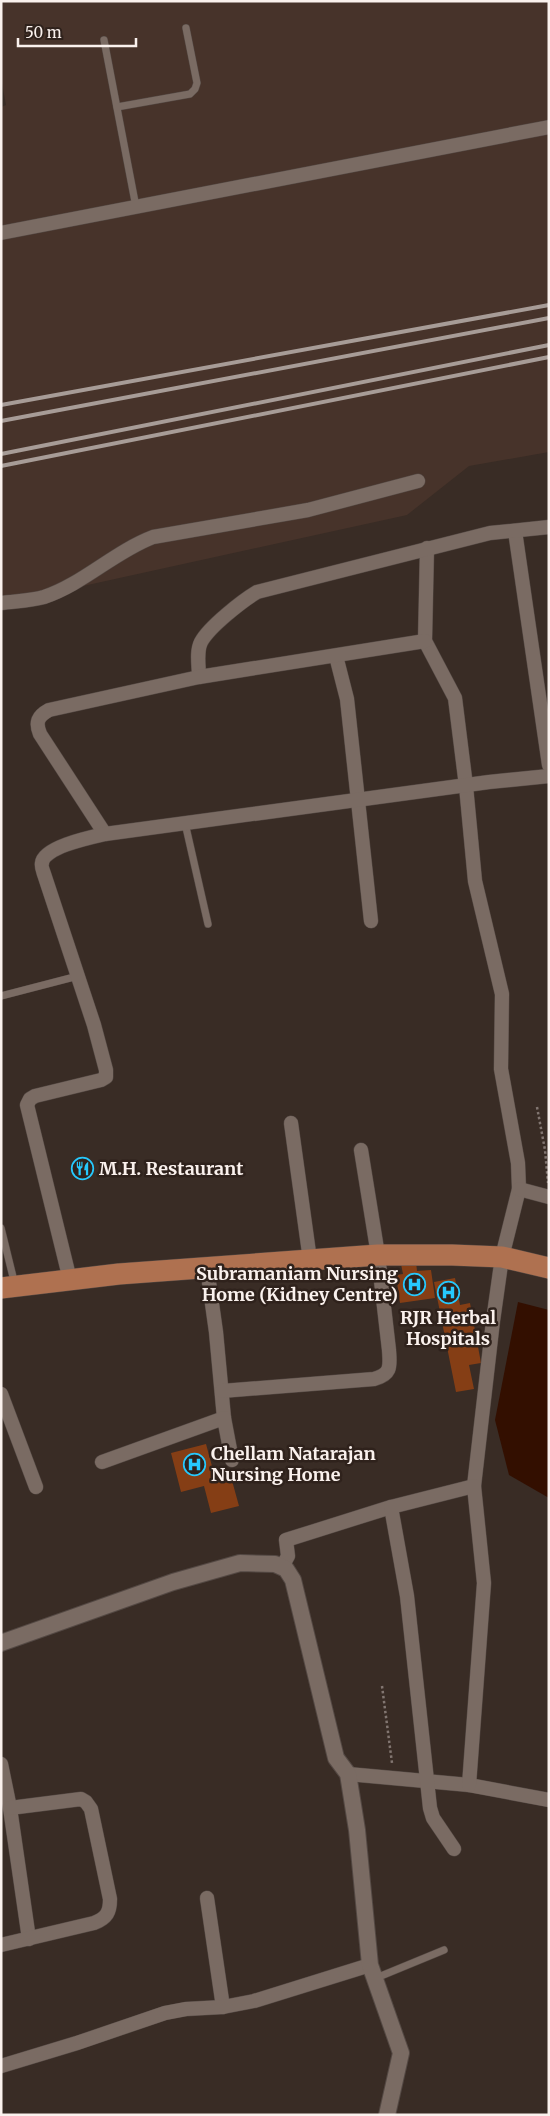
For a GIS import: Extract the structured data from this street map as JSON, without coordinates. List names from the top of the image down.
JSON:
{
  "places": {
    "restaurant": ["M.H. Restaurant"],
    "hospital": ["Subramaniam Nursing Home (Kidney Centre)", "RJR Herbal Hospitals", "Chellam Natarajan Nursing Home"]
  },
  "scale_bar": "50 m"
}
